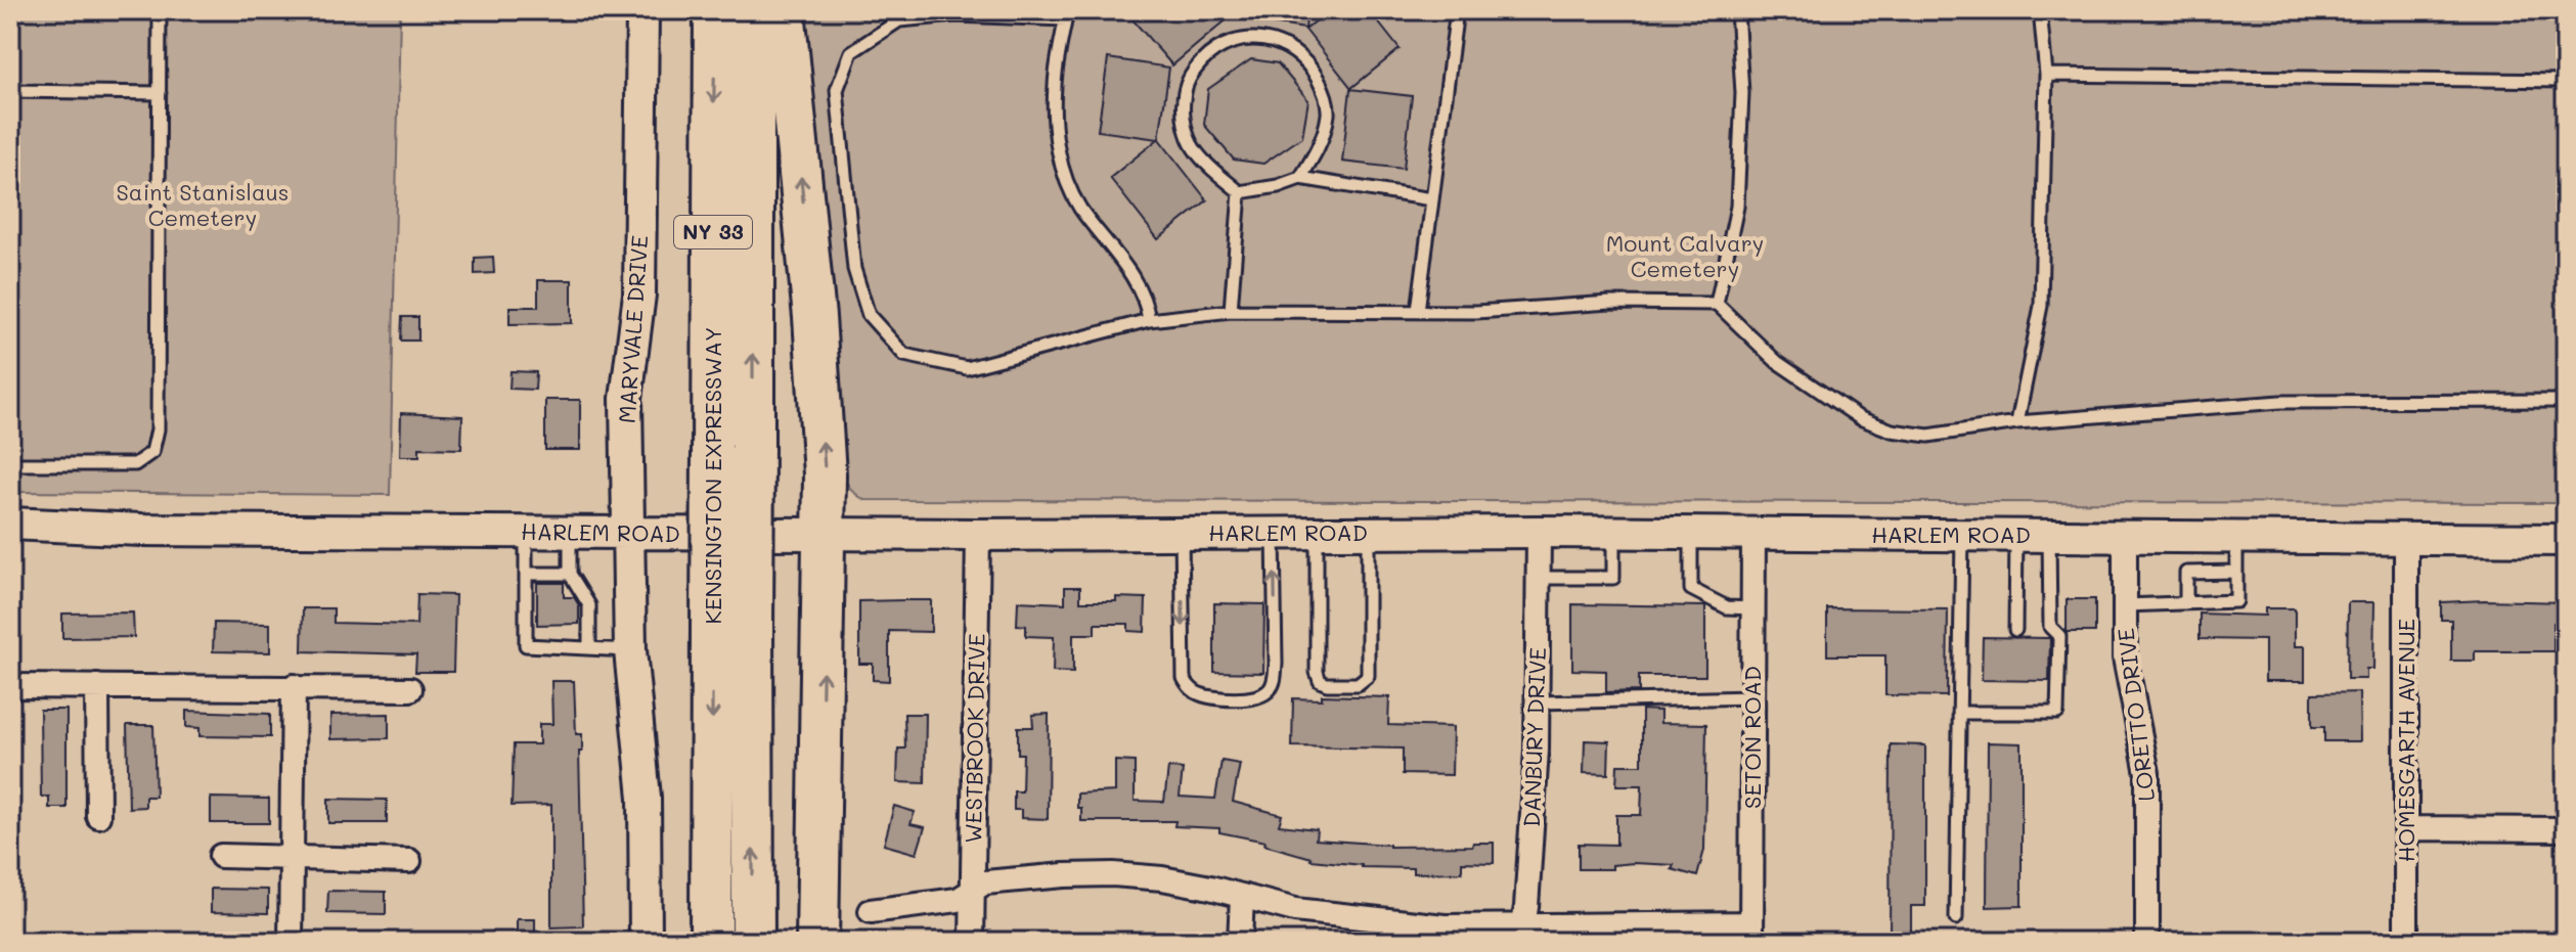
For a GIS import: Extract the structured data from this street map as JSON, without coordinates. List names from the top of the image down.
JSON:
{
  "streets": {
    "highway": ["NY 33", "KENSINGTON EXPRESSWAY"],
    "main road": ["MARYVALE DRIVE", "HARLEM ROAD"],
    "street": [
      "LORETTO DRIVE",
      "DANBURY DRIVE",
      "SETON ROAD",
      "WESTBROOK DRIVE",
      "HOMESGARTH AVENUE"
    ]
  },
  "crossings": [
    ["MARYVALE DRIVE", "HARLEM ROAD"],
    ["HARLEM ROAD", "LORETTO DRIVE"],
    ["HARLEM ROAD", "DANBURY DRIVE"],
    ["HARLEM ROAD", "SETON ROAD"],
    ["HARLEM ROAD", "WESTBROOK DRIVE"],
    ["HARLEM ROAD", "HOMESGARTH AVENUE"]
  ],
  "parks": ["Saint Stanislaus Cemetery", "Mount Calvary Cemetery"]
}
